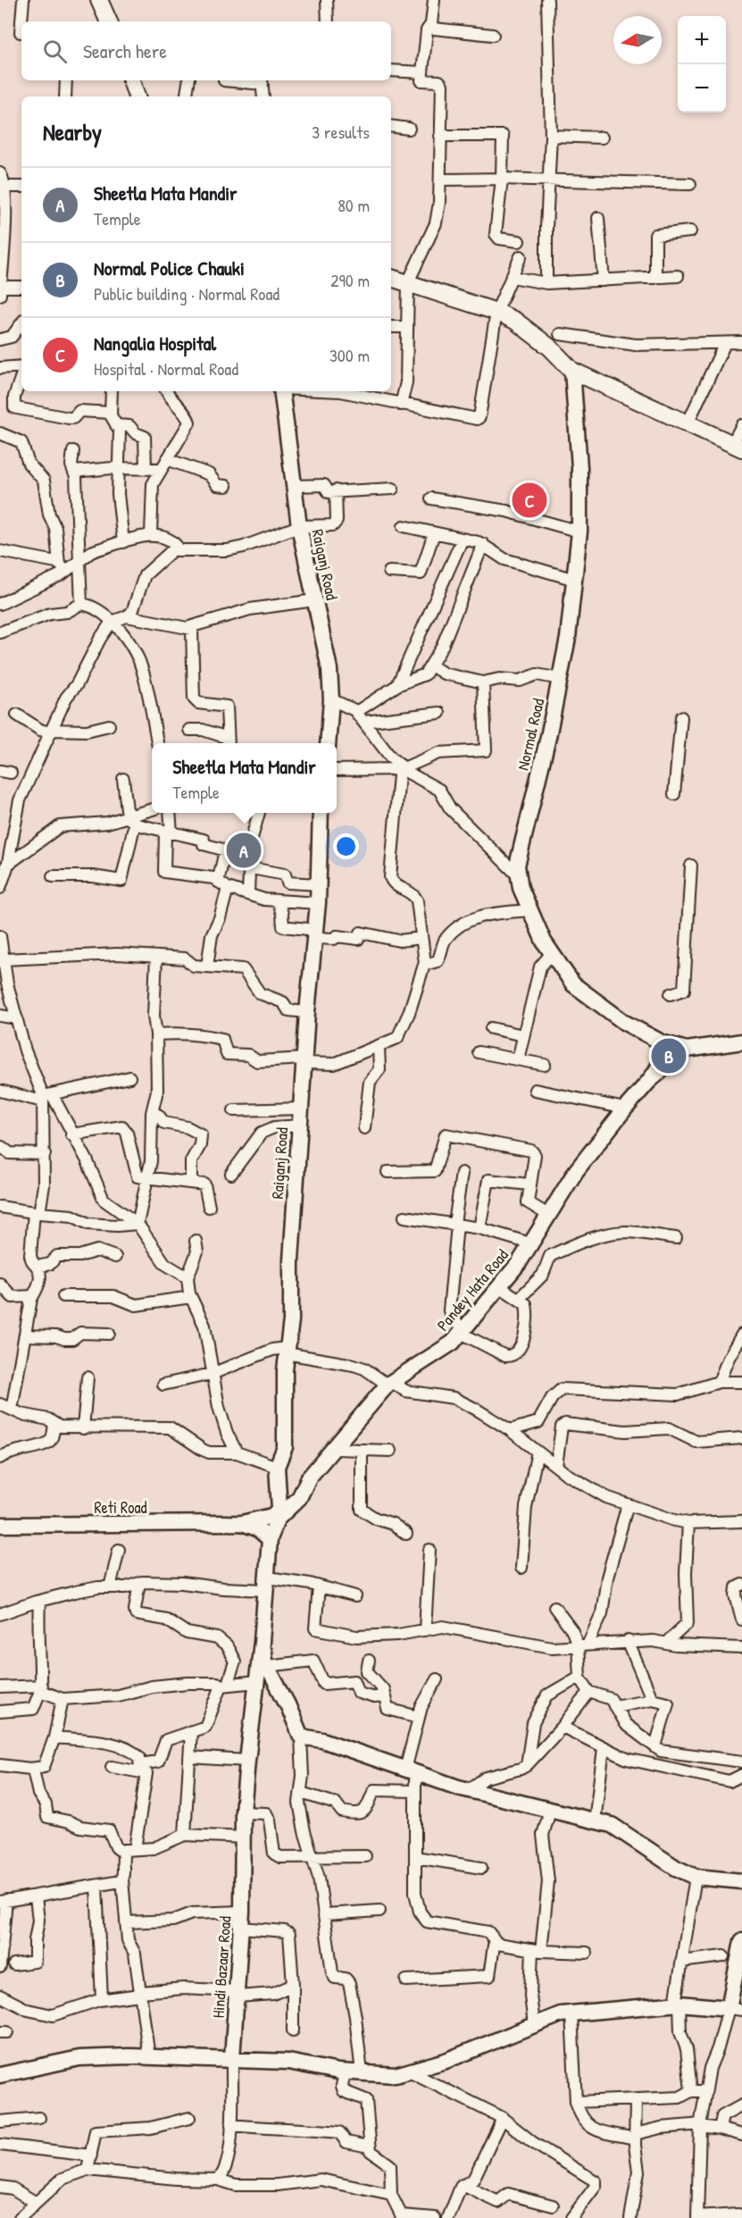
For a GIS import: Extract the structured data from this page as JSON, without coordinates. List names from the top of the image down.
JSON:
{
  "streets": {
    "main road": [
      "Raiganj Road",
      "Normal Road",
      "Pandey Hata Road",
      "Reti Road",
      "Hindi Bazaar Road"
    ]
  },
  "crossings": [
    ["Raiganj Road", "Pandey Hata Road"],
    ["Raiganj Road", "Reti Road"],
    ["Raiganj Road", "Hindi Bazaar Road"],
    ["Pandey Hata Road", "Reti Road"]
  ],
  "north": "left",
  "page": {
    "map_buttons": ["+", "−"],
    "search": "Search here",
    "heading": ["Nearby", "3 results"],
    "list": [
      {
        "mark": "A",
        "name": "Sheetla Mata Mandir",
        "note": "Temple",
        "value": "80 m"
      },
      {
        "mark": "B",
        "name": "Normal Police Chauki",
        "note": "Public building · Normal Road",
        "value": "290 m"
      },
      {
        "mark": "C",
        "name": "Nangalia Hospital",
        "note": "Hospital · Normal Road",
        "value": "300 m"
      }
    ],
    "pins": ["C", "A", "B"],
    "popup": ["Sheetla Mata Mandir", "Temple"]
  }
}
